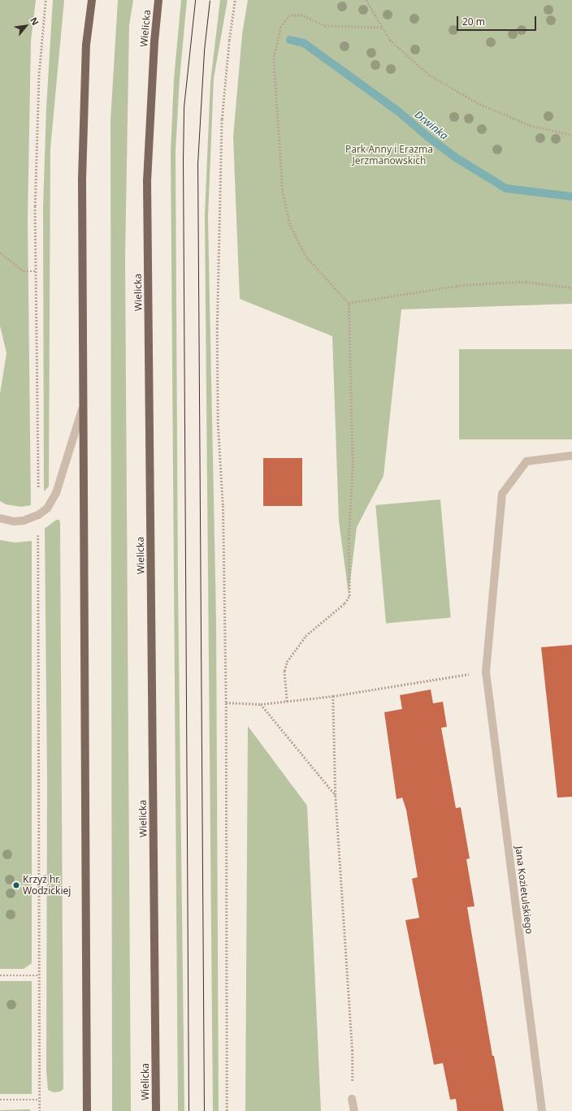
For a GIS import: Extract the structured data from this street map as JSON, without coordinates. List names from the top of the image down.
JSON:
{
  "streets": {
    "main road": ["Wielicka"],
    "street": ["Jana Kozietulskiego"]
  },
  "water": ["Drwinka"],
  "parks": ["Park Anny i Erazma Jerzmanowskich"],
  "places": ["Krzyż hr. Wodzickiej"],
  "scale_bar": "20 m",
  "north": "top right"
}
